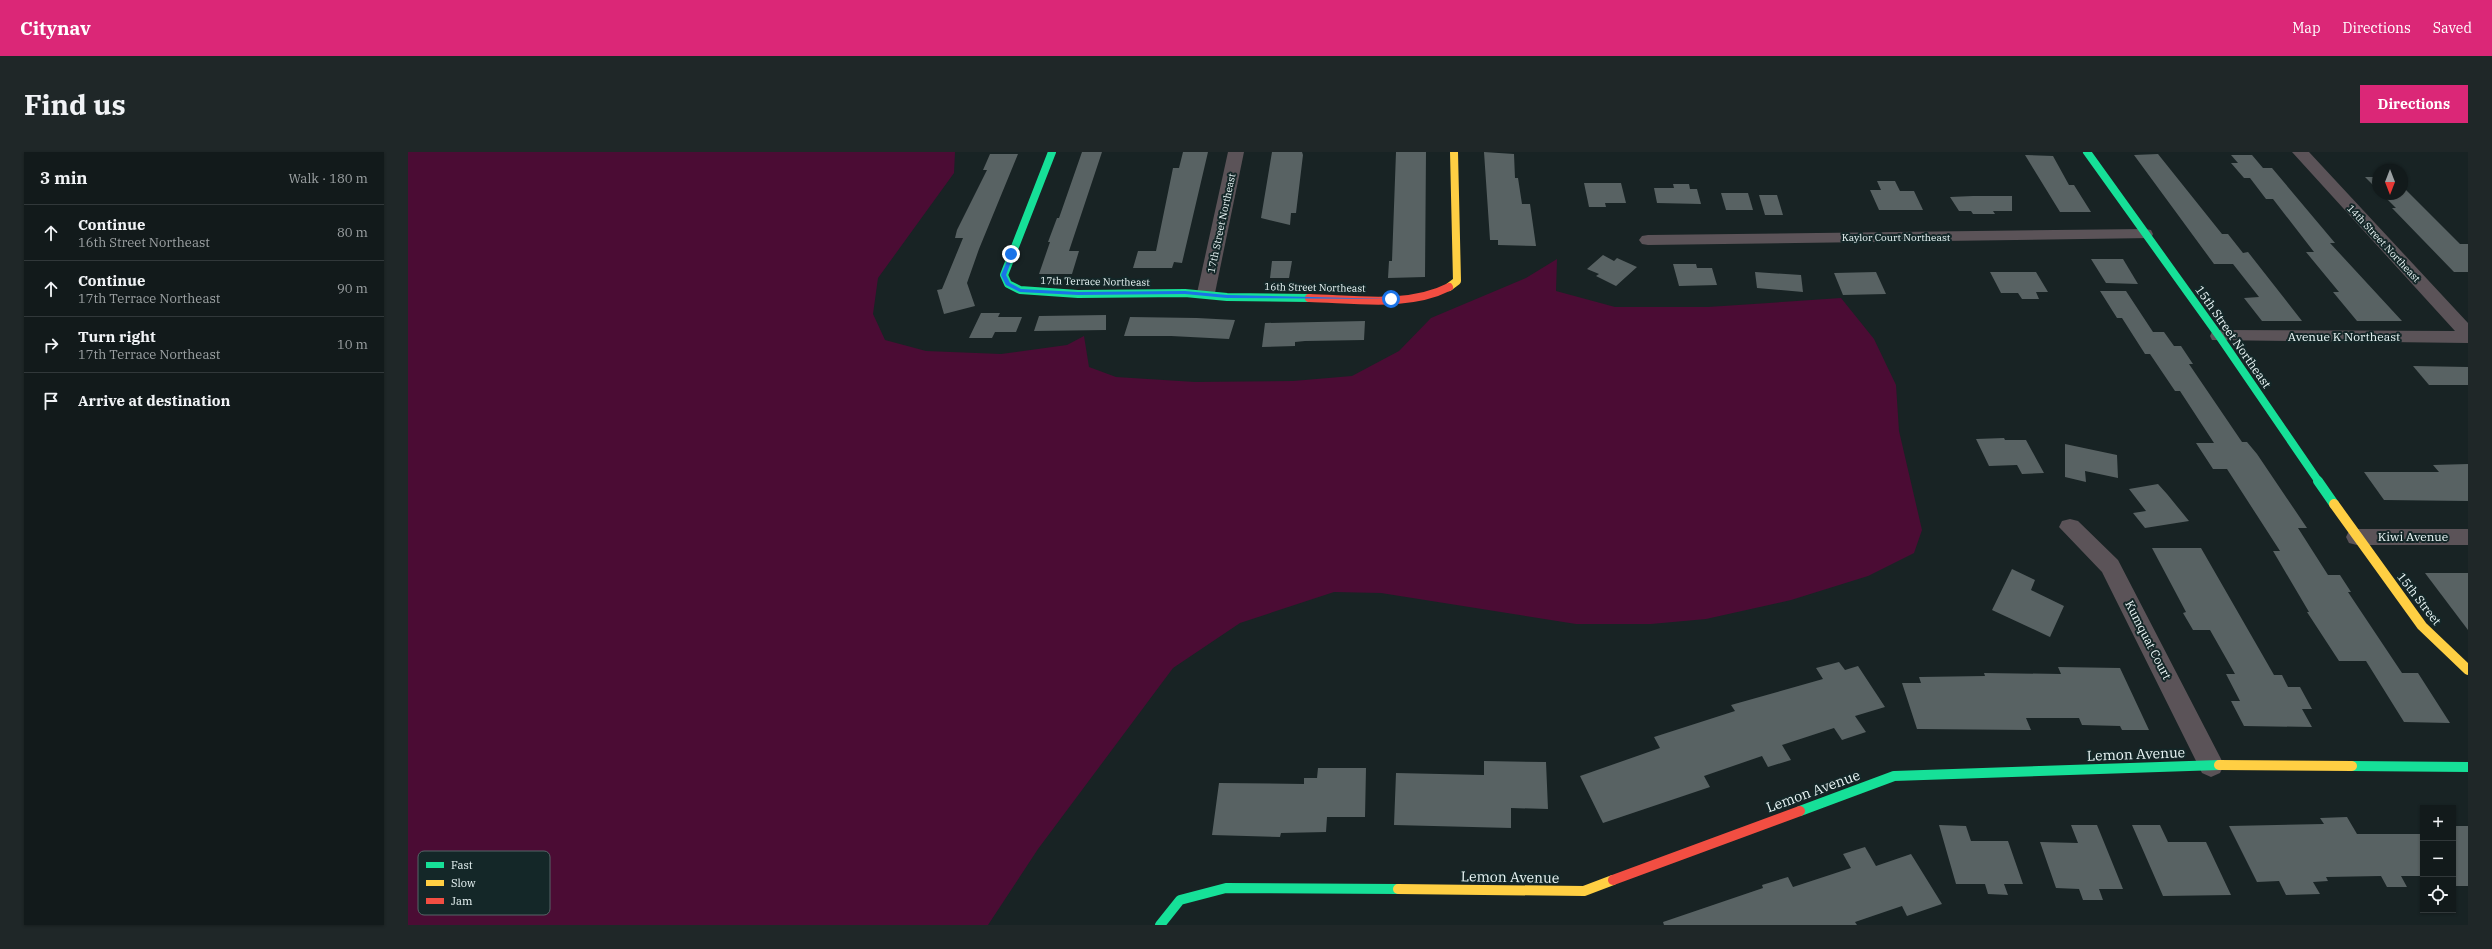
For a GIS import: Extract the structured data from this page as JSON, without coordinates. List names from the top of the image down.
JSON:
{
  "streets": {
    "street": [
      "17th Street Northeast",
      "Kaylor Court Northeast",
      "14th Street Northeast",
      "17th Terrace Northeast",
      "16th Street Northeast",
      "15th Street Northeast",
      "Avenue K Northeast",
      "Kiwi Avenue",
      "15th Street",
      "Kumquat Court",
      "Lemon Avenue"
    ]
  },
  "crossings": [
    ["17th Street Northeast", "17th Terrace Northeast"],
    ["17th Street Northeast", "16th Street Northeast"],
    ["Kaylor Court Northeast", "15th Street Northeast"],
    ["14th Street Northeast", "Avenue K Northeast"],
    ["17th Terrace Northeast", "16th Street Northeast"],
    ["15th Street Northeast", "Avenue K Northeast"],
    ["15th Street Northeast", "Kiwi Avenue"],
    ["15th Street Northeast", "15th Street"],
    ["Kiwi Avenue", "15th Street"],
    ["Kumquat Court", "Lemon Avenue"]
  ],
  "legend": ["Fast", "Slow", "Jam"],
  "north": "bottom",
  "page": {
    "header": "Citynav",
    "nav": ["Map", "Directions", "Saved"],
    "buttons": "Directions",
    "title": "Find us",
    "heading": ["3 min", "Walk · 180 m"],
    "list": [
      ["Continue", "16th Street Northeast", "80 m"],
      ["Continue", "17th Terrace Northeast", "90 m"],
      ["Turn right", "17th Terrace Northeast", "10 m"],
      "Arrive at destination"
    ],
    "map_buttons": ["+", "−"]
  }
}
